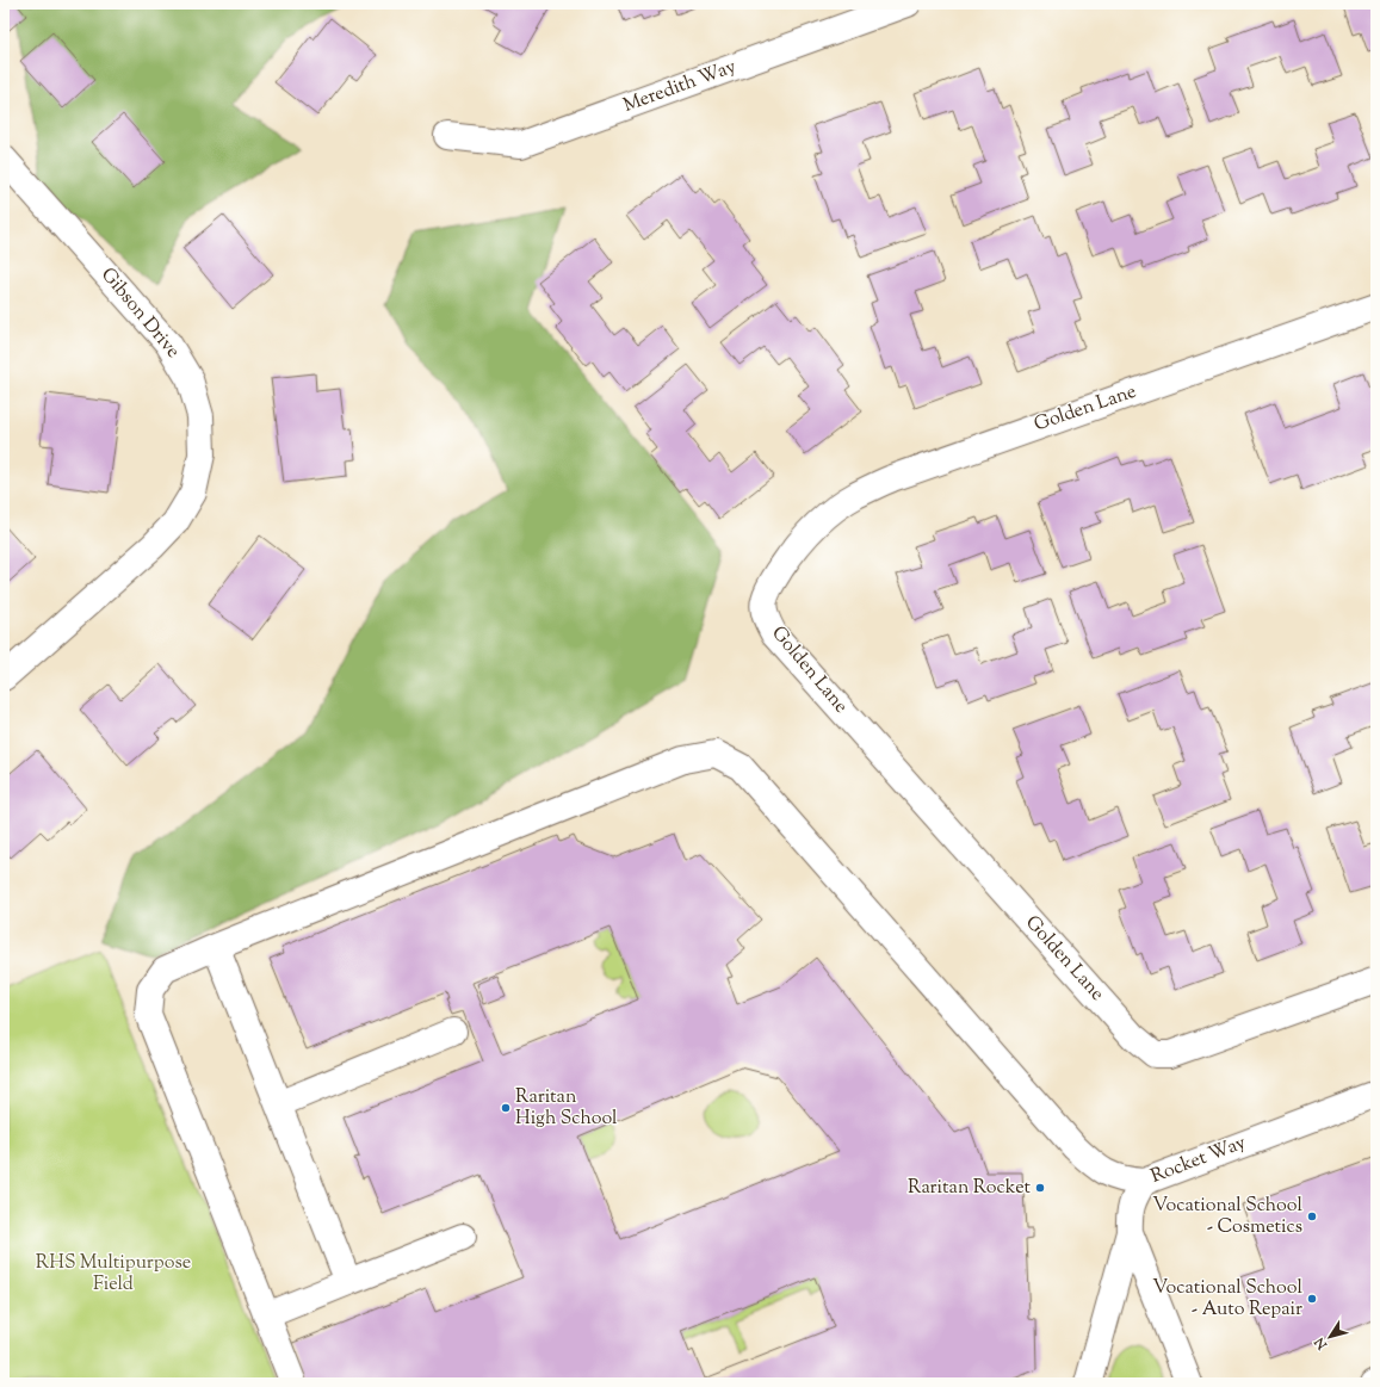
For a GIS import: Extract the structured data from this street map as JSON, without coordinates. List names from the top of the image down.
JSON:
{
  "streets": {
    "street": [
      "Meredith Way",
      "Gibson Drive",
      "Golden Lane",
      "Rocket Way"
    ]
  },
  "parks": ["RHS Multipurpose Field"],
  "places": [
    "Raritan High School",
    "Raritan Rocket",
    "Vocational School - Cosmetics",
    "Vocational School - Auto Repair"
  ],
  "north": "bottom left"
}
